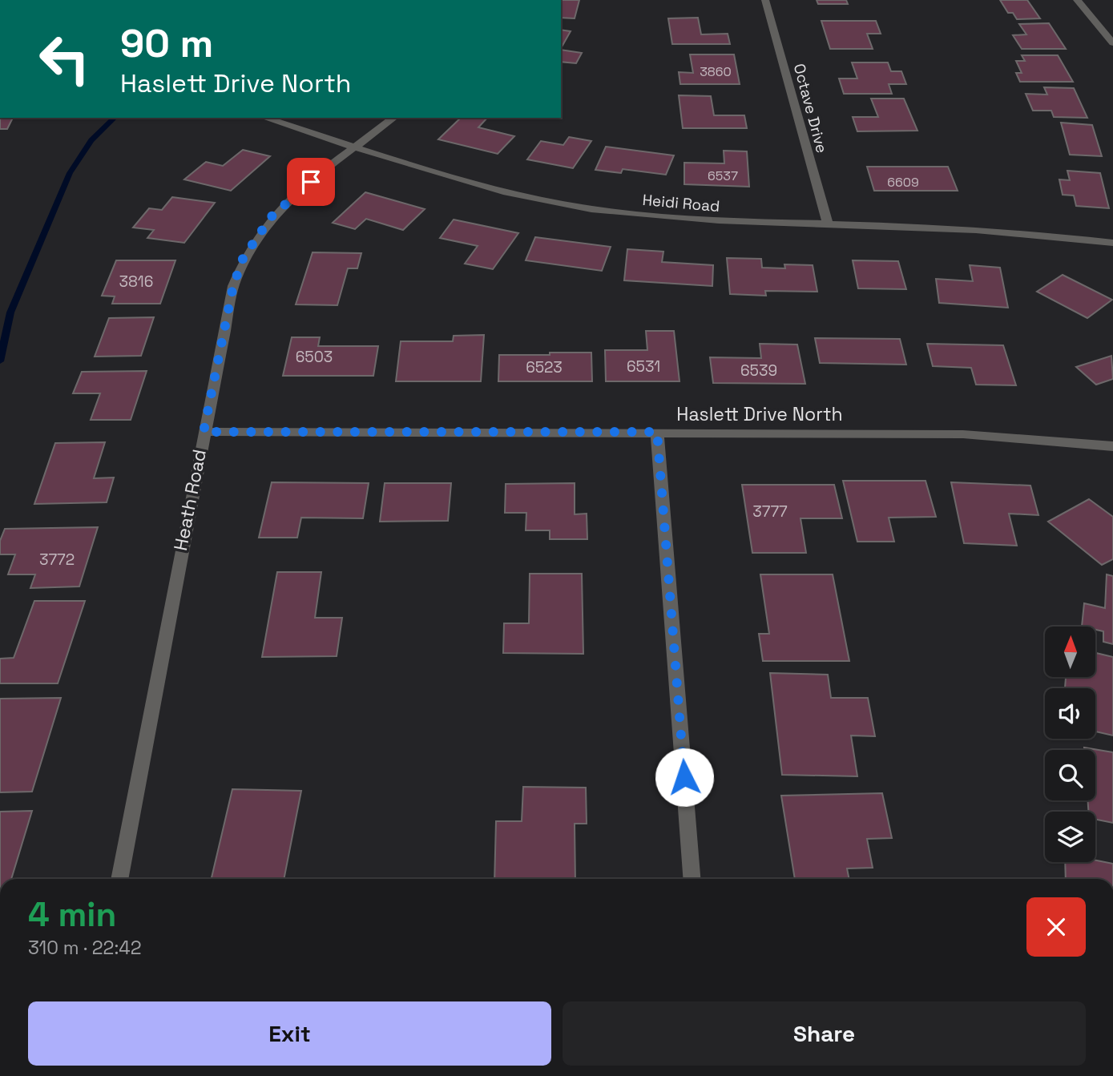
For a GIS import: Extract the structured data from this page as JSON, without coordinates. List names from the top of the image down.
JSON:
{
  "streets": {
    "street": [
      "Octave Drive",
      "Heidi Road",
      "Haslett Drive North",
      "Heath Road"
    ]
  },
  "crossings": [
    ["Octave Drive", "Heidi Road"],
    ["Heidi Road", "Heath Road"],
    ["Haslett Drive North", "Heath Road"]
  ],
  "house_numbers": [
    "3860",
    "6537",
    "6609",
    "3816",
    "6503",
    "6531",
    "6523",
    "6539",
    "3777",
    "3772"
  ],
  "north": "top",
  "page": {
    "turn": ["90 m", "Haslett Drive North"],
    "heading": ["4 min", "310 m · 22:42"],
    "buttons": ["Exit", "Share"]
  }
}
